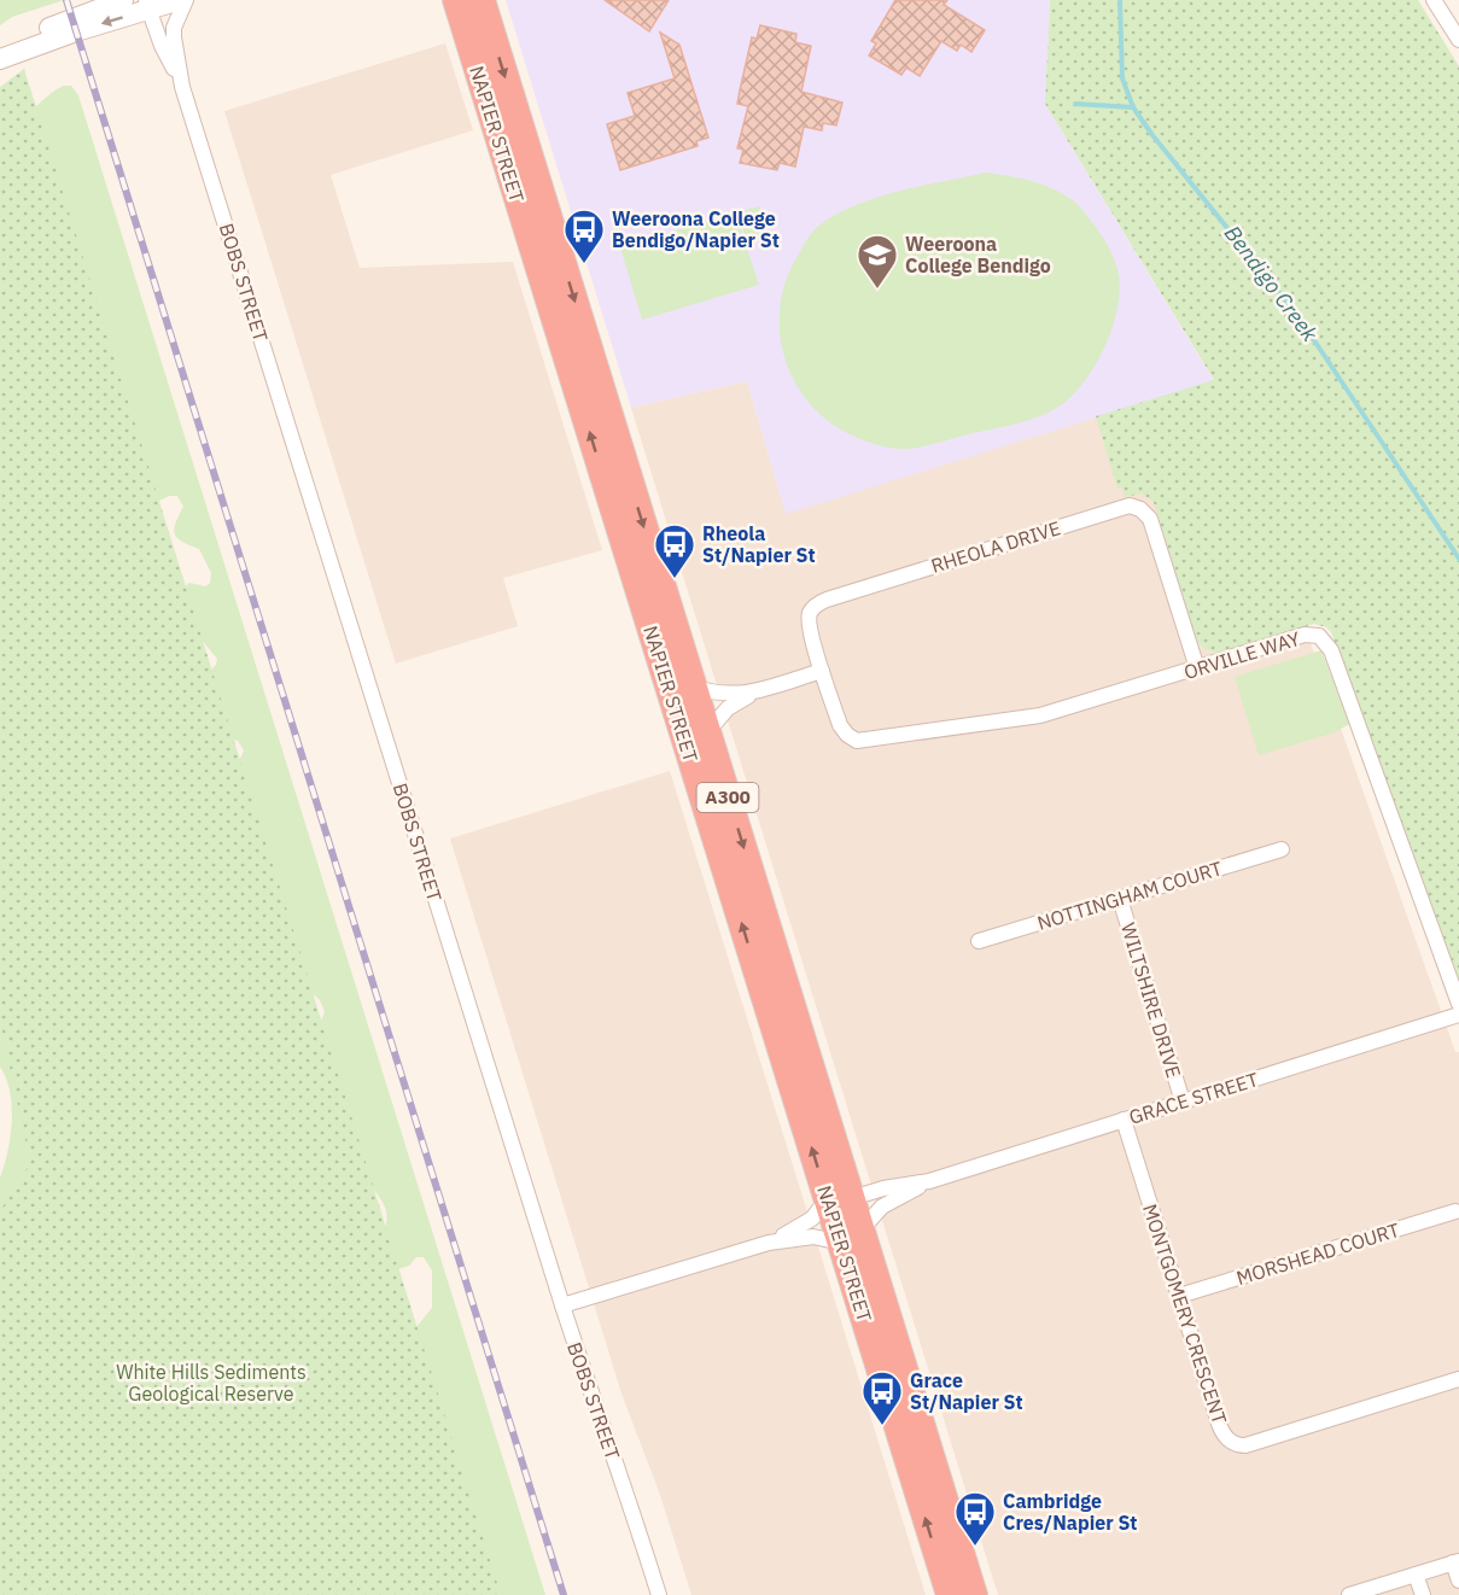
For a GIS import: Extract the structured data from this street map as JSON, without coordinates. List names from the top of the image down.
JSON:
{
  "streets": {
    "highway": ["NAPIER STREET", "A300"],
    "street": [
      "BOBS STREET",
      "RHEOLA DRIVE",
      "ORVILLE WAY",
      "NOTTINGHAM COURT",
      "WILTSHIRE DRIVE",
      "GRACE STREET",
      "MORSHEAD COURT",
      "MONTGOMERY CRESCENT"
    ]
  },
  "crossings": [
    ["NAPIER STREET", "GRACE STREET"],
    ["BOBS STREET", "GRACE STREET"],
    ["RHEOLA DRIVE", "ORVILLE WAY"],
    ["NOTTINGHAM COURT", "WILTSHIRE DRIVE"],
    ["WILTSHIRE DRIVE", "GRACE STREET"],
    ["GRACE STREET", "MONTGOMERY CRESCENT"],
    ["MORSHEAD COURT", "MONTGOMERY CRESCENT"]
  ],
  "water": ["Bendigo Creek"],
  "parks": ["White Hills Sediments Geological Reserve"],
  "places": {
    "bus stop": [
      "Weeroona College Bendigo/Napier St",
      "Rheola St/Napier St",
      "Grace St/Napier St",
      "Cambridge Cres/Napier St"
    ],
    "school or university": ["Weeroona College Bendigo"]
  }
}
